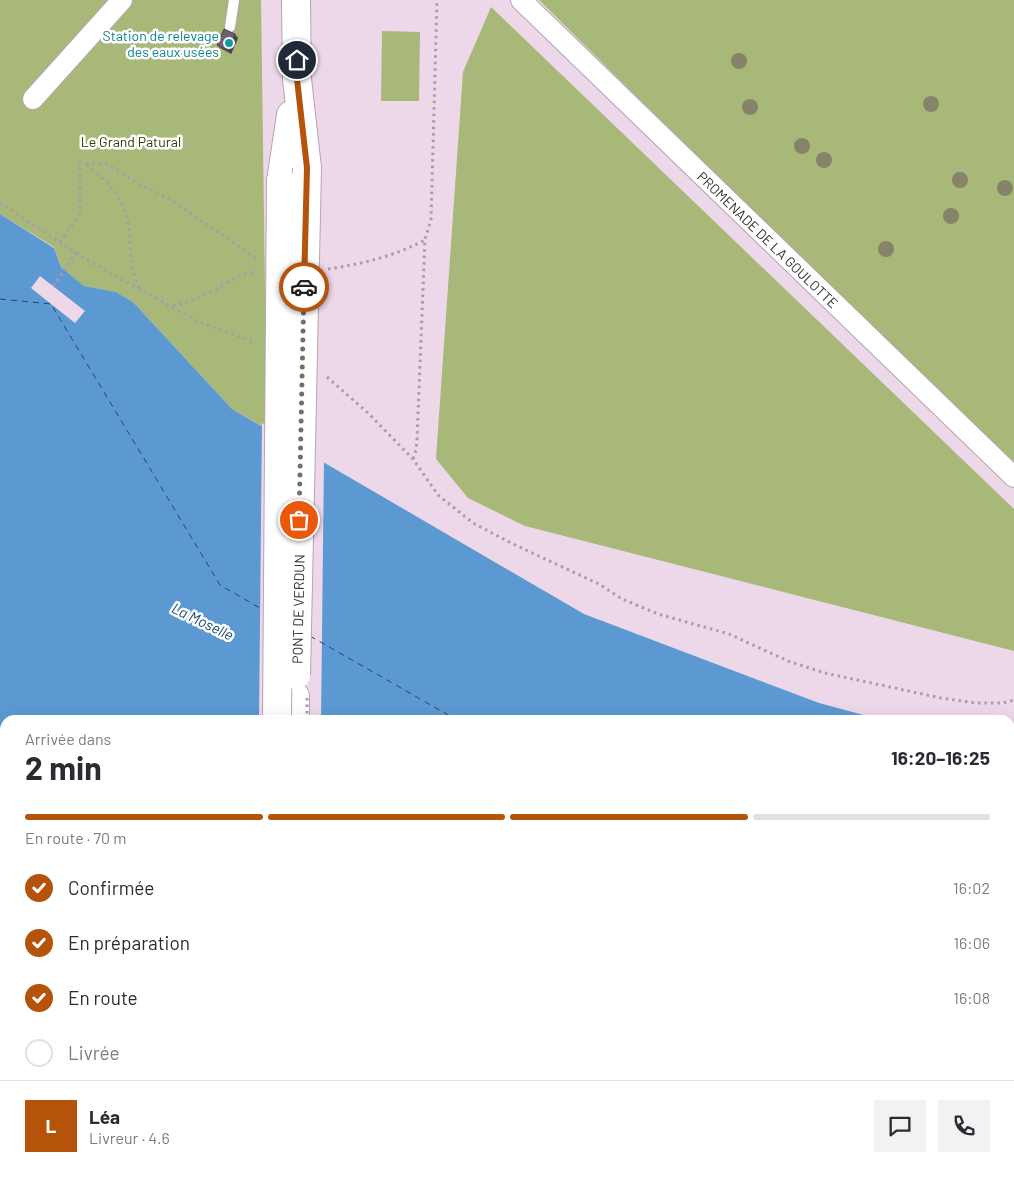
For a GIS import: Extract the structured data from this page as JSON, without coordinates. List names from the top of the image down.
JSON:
{
  "streets": {
    "main road": ["PONT DE VERDUN"],
    "street": ["PROMENADE DE LA GOULOTTE"]
  },
  "water": ["La Moselle"],
  "parks": ["Le Grand Patural"],
  "places": ["Station de relevage des eaux usées"],
  "page": {
    "heading": ["2 min", "Arrivée dans", "16:20–16:25"],
    "panel": ["Léa", "Livreur · 4.6"],
    "bar": "En route · 70 m",
    "list": [
      ["Confirmée", "16:02"],
      ["En préparation", "16:06"],
      ["En route", "16:08"],
      "Livrée"
    ],
    "round": "L"
  }
}
